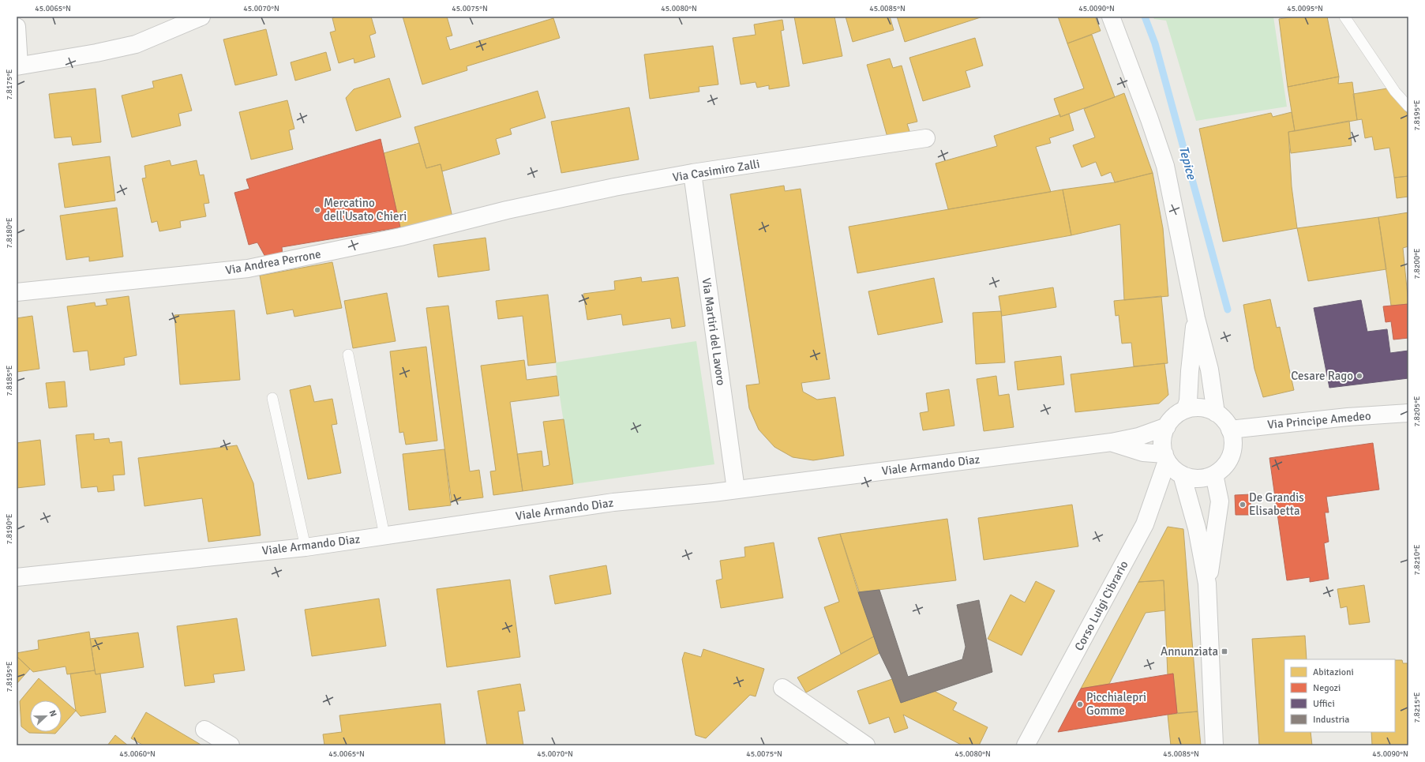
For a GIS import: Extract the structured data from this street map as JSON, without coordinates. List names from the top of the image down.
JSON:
{
  "streets": {
    "street": [
      "Via Casimiro Zalli",
      "Via Andrea Perrone",
      "Via Martiri del Lavoro",
      "Via Principe Amedeo",
      "Viale Armando Diaz",
      "Corso Luigi Cibrario"
    ]
  },
  "crossings": [
    ["Via Casimiro Zalli", "Via Andrea Perrone"],
    ["Via Casimiro Zalli", "Via Martiri del Lavoro"],
    ["Via Martiri del Lavoro", "Viale Armando Diaz"],
    ["Via Principe Amedeo", "Viale Armando Diaz"],
    ["Via Principe Amedeo", "Corso Luigi Cibrario"],
    ["Viale Armando Diaz", "Corso Luigi Cibrario"]
  ],
  "water": ["Tepice"],
  "places": {
    "other": [
      "Mercatino dell'Usato Chieri",
      "Cesare Rago",
      "De Grandis Elisabetta",
      "Picchialepri Gomme"
    ],
    "transit": ["Annunziata"]
  },
  "legend": [
    "Abitazioni",
    "Negozi",
    "Uffici",
    "Industria"
  ],
  "north": "right",
  "coordinates": [
    "45.0065°N",
    "45.0070°N",
    "45.0075°N",
    "45.0080°N",
    "45.0085°N",
    "45.0090°N",
    "45.0095°N",
    "7.8175°E",
    "7.8195°E",
    "7.8180°E",
    "7.8200°E",
    "7.8185°E",
    "7.8205°E",
    "7.8190°E",
    "7.8210°E",
    "7.8215°E",
    "45.0060°N"
  ]
}
